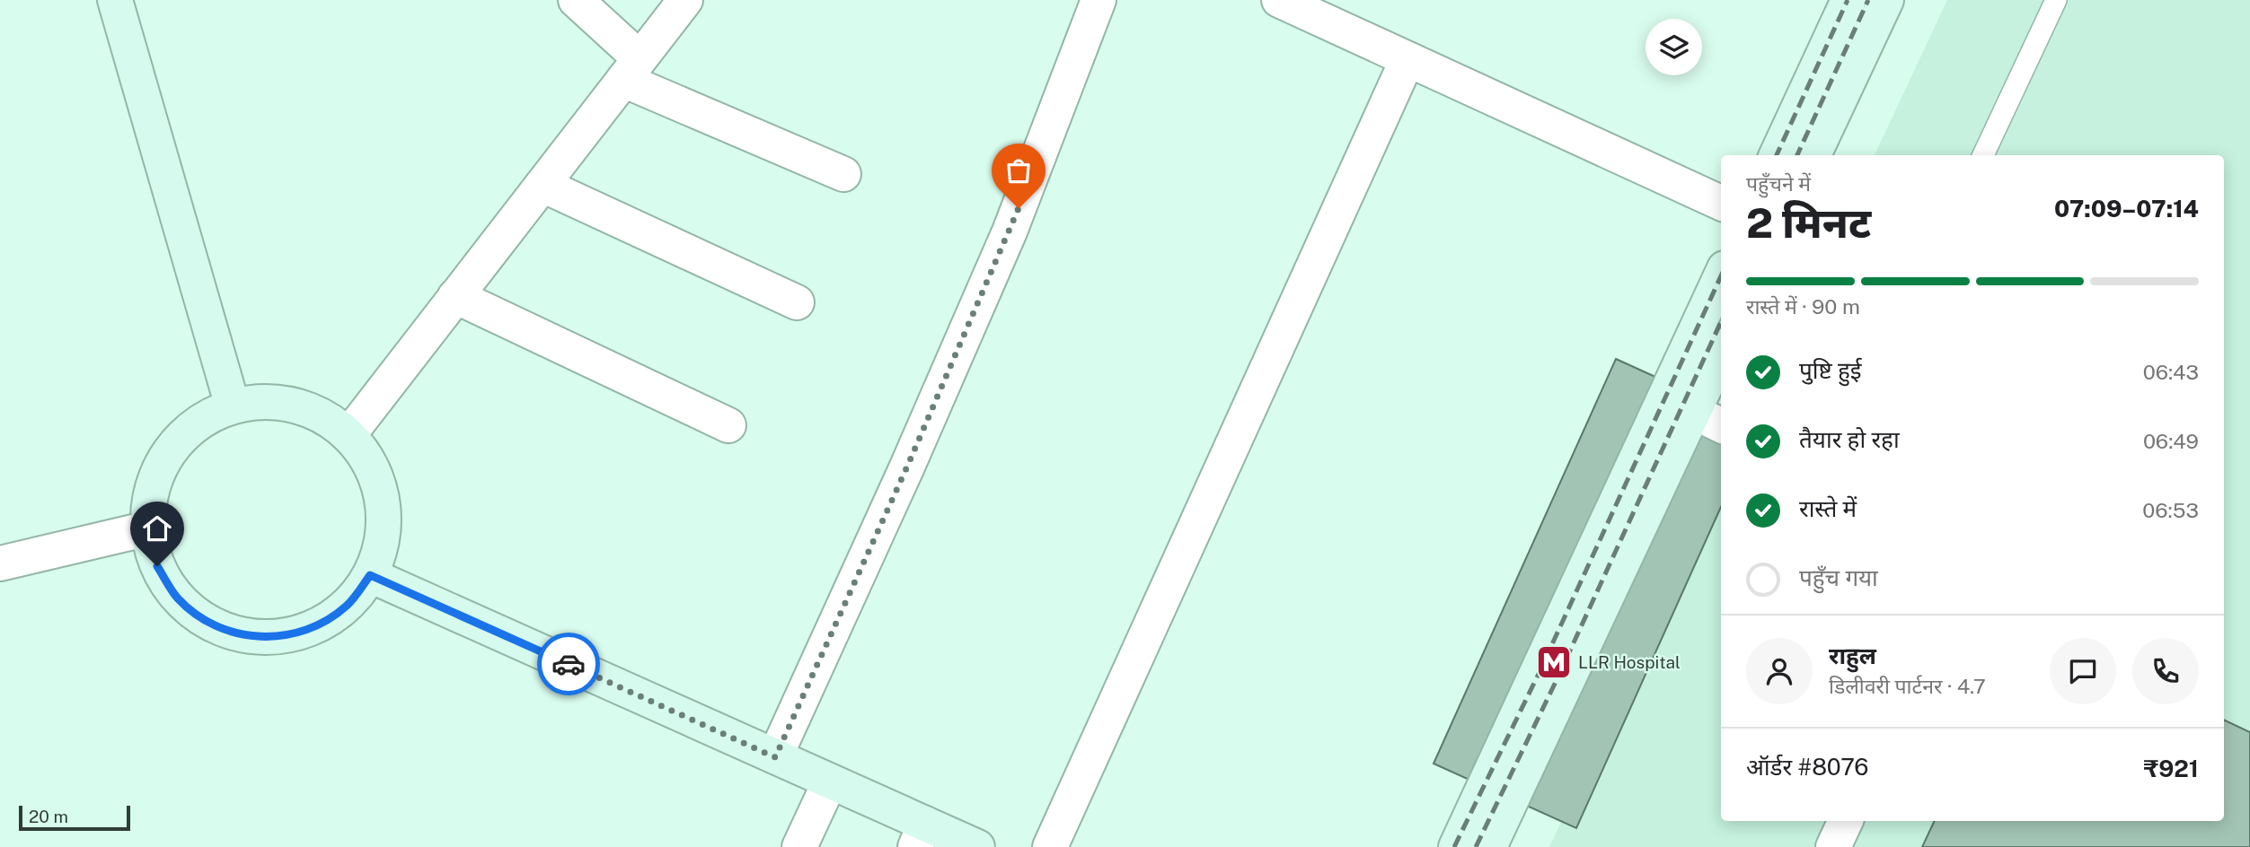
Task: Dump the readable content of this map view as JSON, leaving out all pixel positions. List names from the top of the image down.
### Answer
{
  "places": {
    "metro station": ["LLR Hospital"]
  },
  "scale_bar": "20 m",
  "page": {
    "heading": ["2 मिनट", "पहुँचने में", "07:09–07:14"],
    "panel": [
      "राहुल",
      "डिलीवरी पार्टनर · 4.7",
      "ऑर्डर #8076",
      "₹921"
    ],
    "bar": "रास्ते में · 90 m",
    "list": [
      ["पुष्टि हुई", "06:43"],
      ["तैयार हो रहा", "06:49"],
      ["रास्ते में", "06:53"],
      "पहुँच गया"
    ],
    "scale": "20 m"
  }
}
